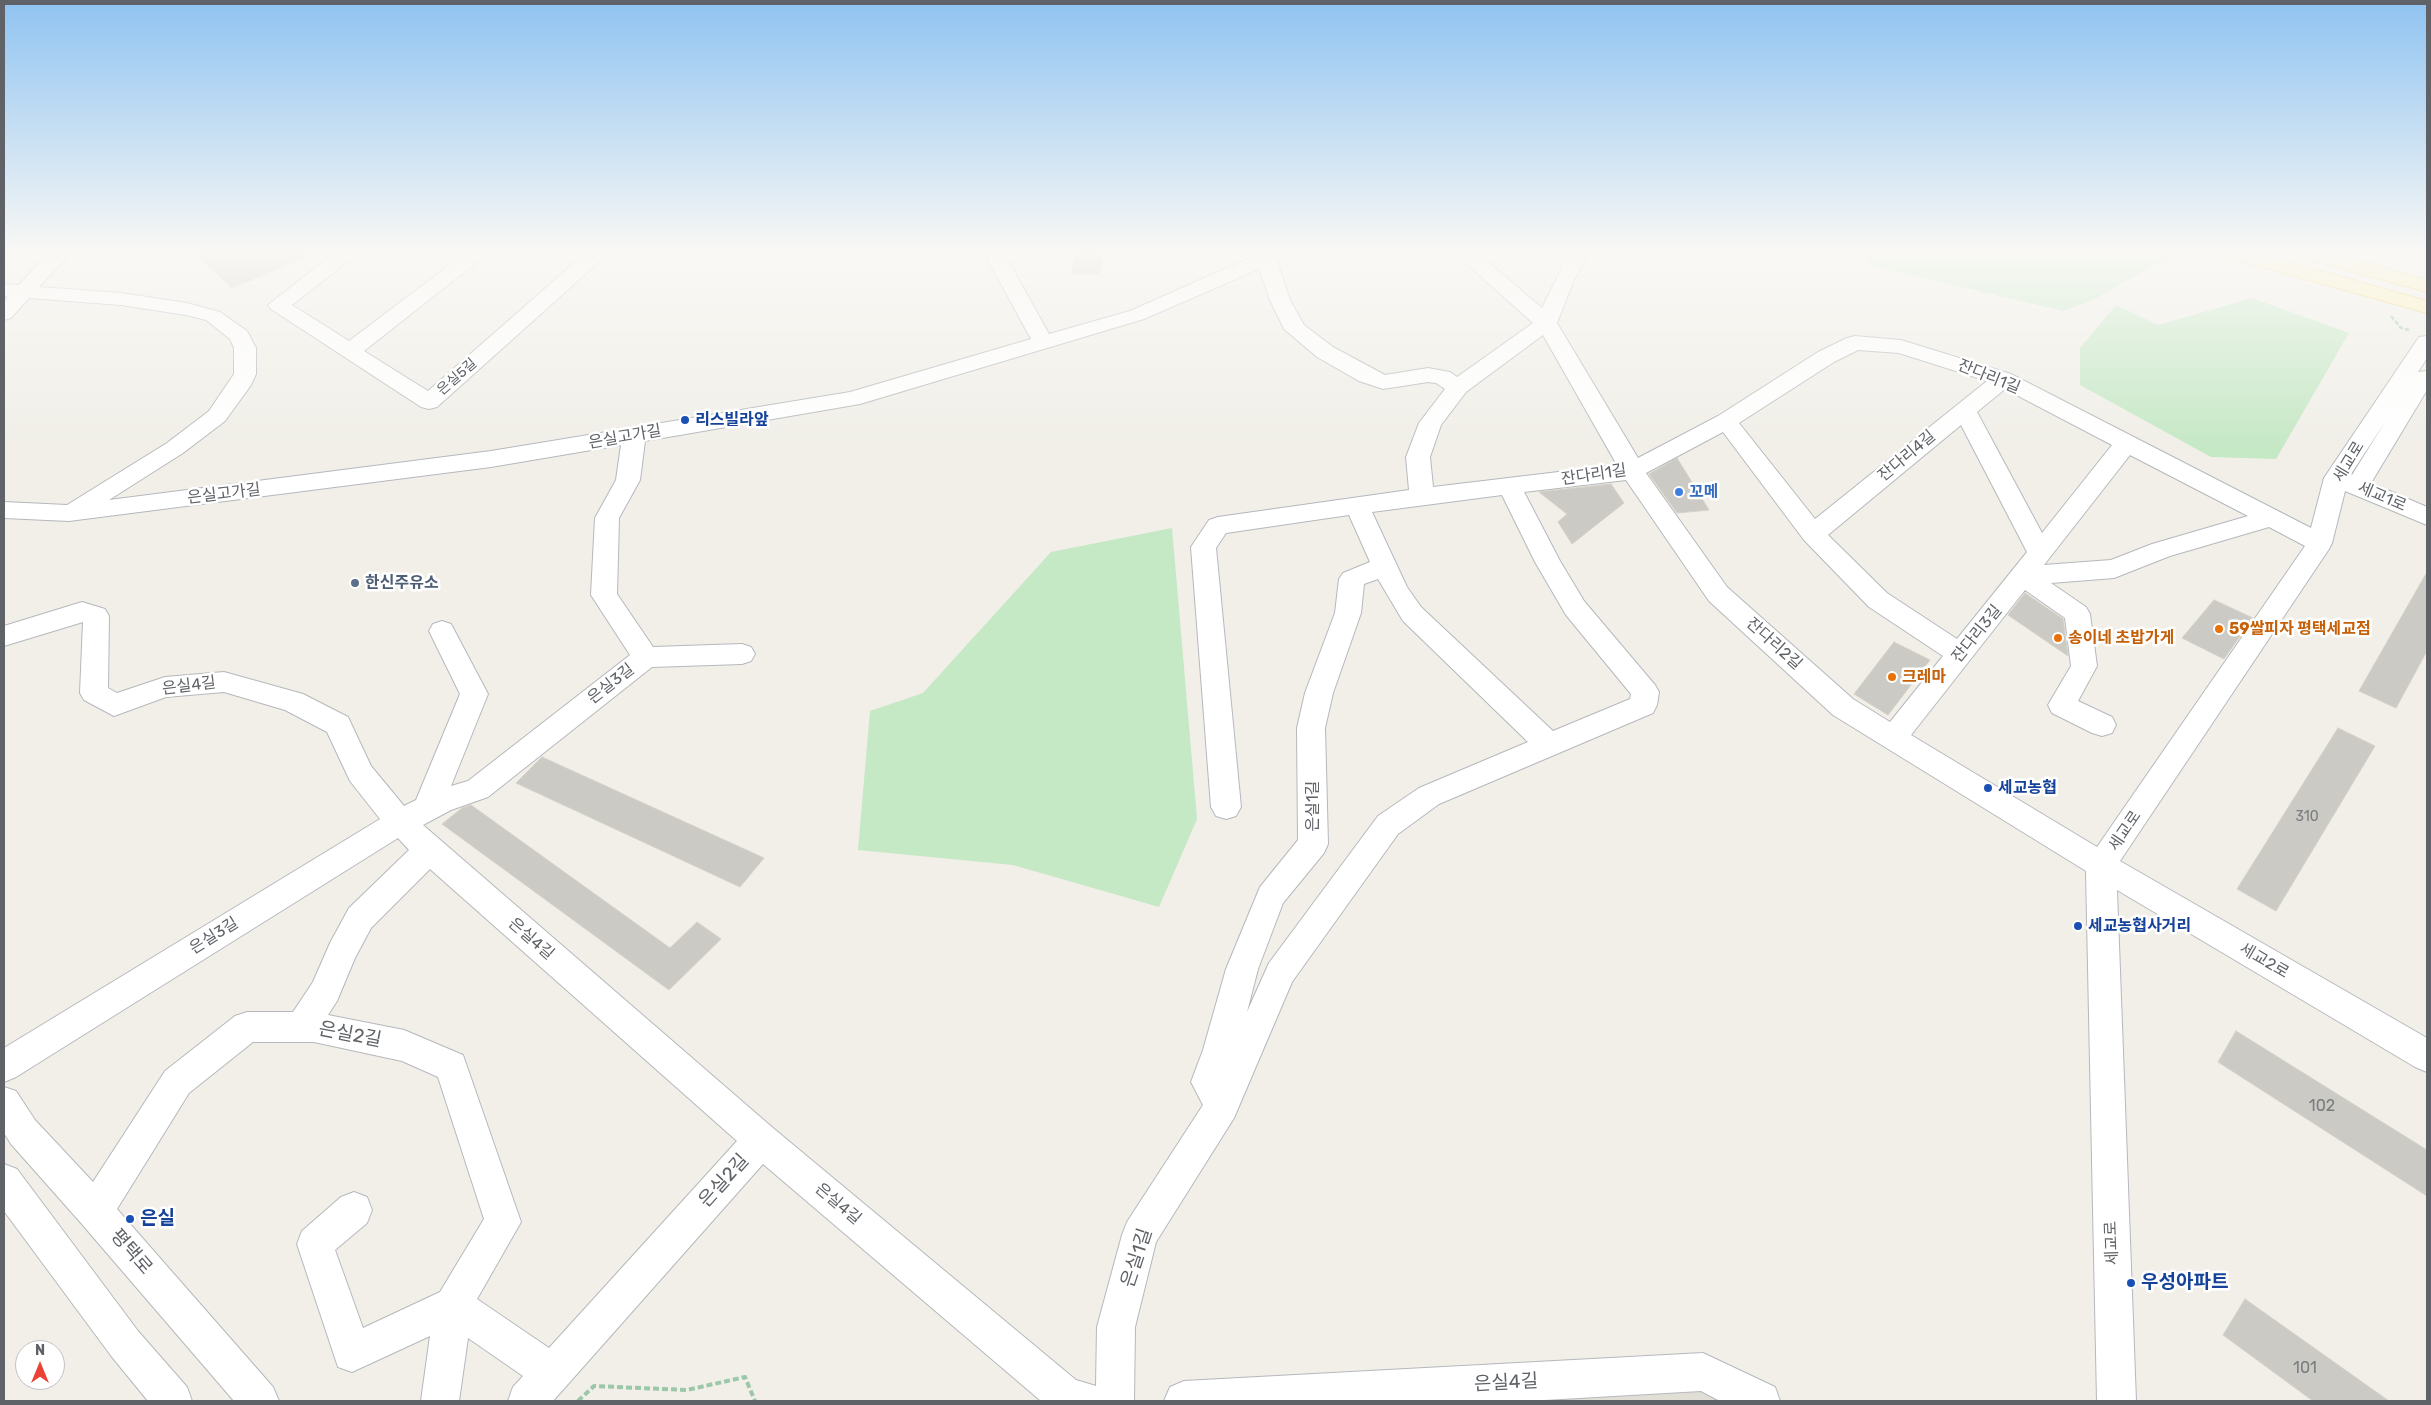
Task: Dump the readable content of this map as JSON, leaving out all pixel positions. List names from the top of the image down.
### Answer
{
  "streets": {
    "street": [
      "은실5길",
      "잔다리1길",
      "은실고가길",
      "잔다리4길",
      "세교로",
      "세교1로",
      "잔다리3길",
      "잔다리2길",
      "은실3길",
      "은실4길",
      "은실1길",
      "세교2로",
      "은실2길",
      "평택로"
    ]
  },
  "crossings": [
    ["잔다리1길", "잔다리4길"],
    ["잔다리1길", "세교로"],
    ["잔다리1길", "잔다리3길"],
    ["잔다리1길", "잔다리2길"],
    ["은실고가길", "은실3길"],
    ["세교로", "세교1로"],
    ["세교로", "잔다리2길"],
    ["세교로", "세교2로"],
    ["잔다리3길", "잔다리2길"],
    ["잔다리2길", "세교2로"],
    ["은실3길", "은실4길"],
    ["은실4길", "은실2길"],
    ["은실2길", "평택로"]
  ],
  "places": [
    "리스빌라앞",
    "꼬메",
    "한신주유소",
    "59쌀피자 평택세교점",
    "송이네 초밥가게",
    "크레마",
    "세교농협",
    "세교농협사거리",
    "은실",
    "우성아파트"
  ],
  "house_numbers": ["310", "102", "101"],
  "north": "top"
}
